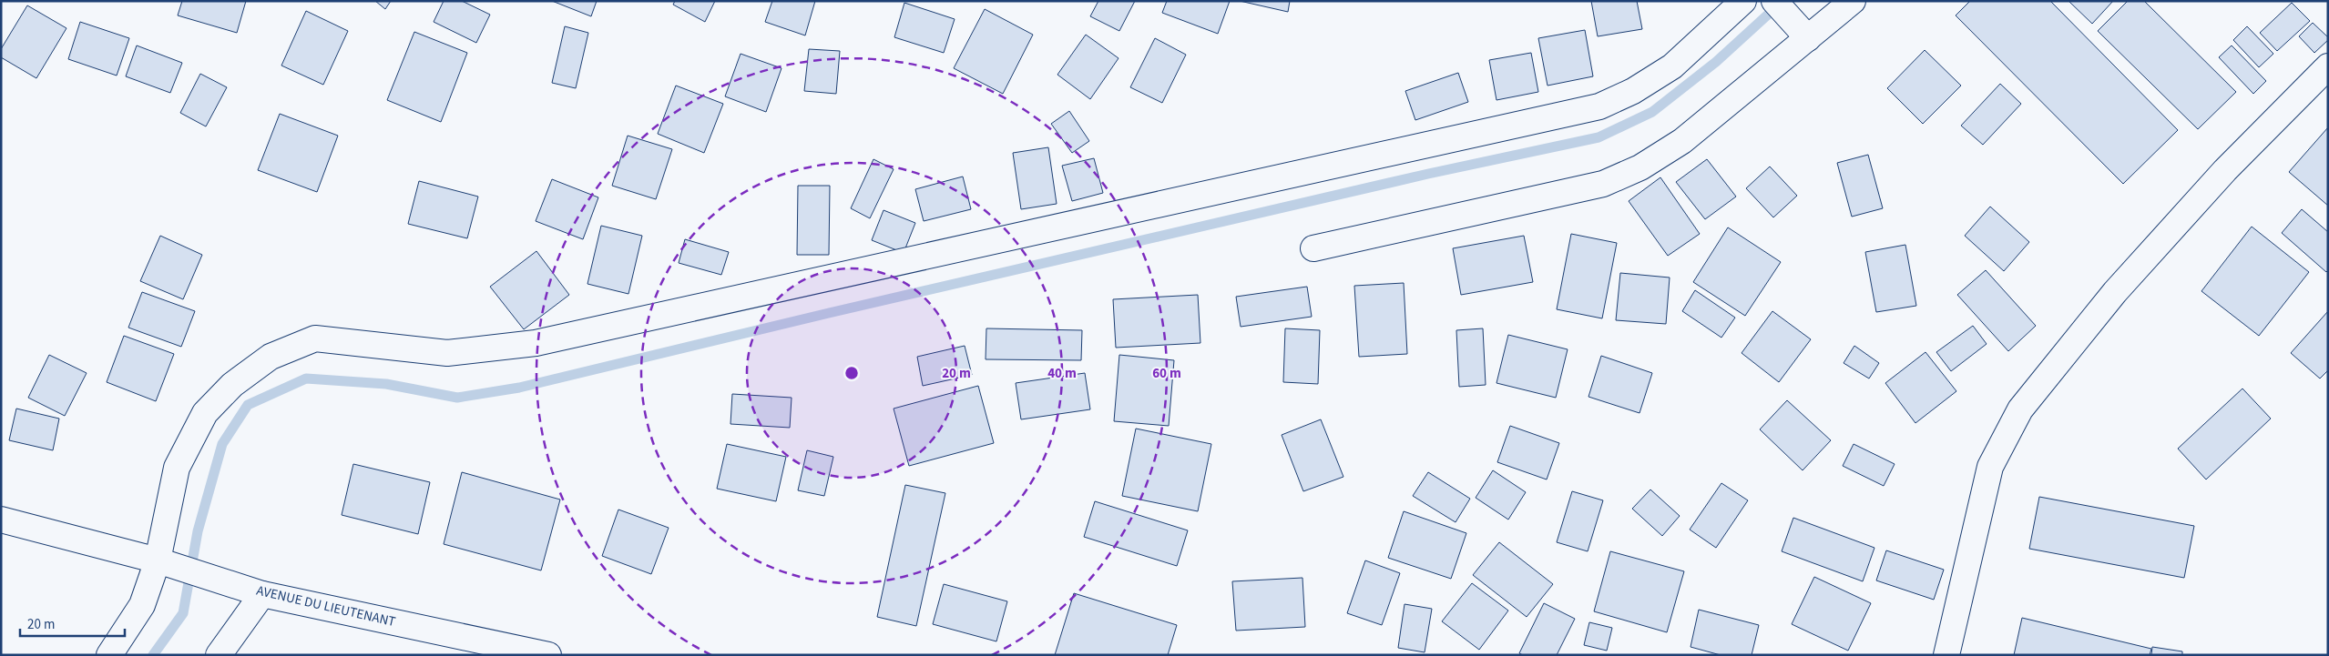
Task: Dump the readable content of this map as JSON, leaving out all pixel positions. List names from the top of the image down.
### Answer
{
  "streets": {
    "street": ["AVENUE DU LIEUTENANT"]
  },
  "scale_bar": "20 m",
  "rings": ["20 m", "40 m", "60 m"]
}
